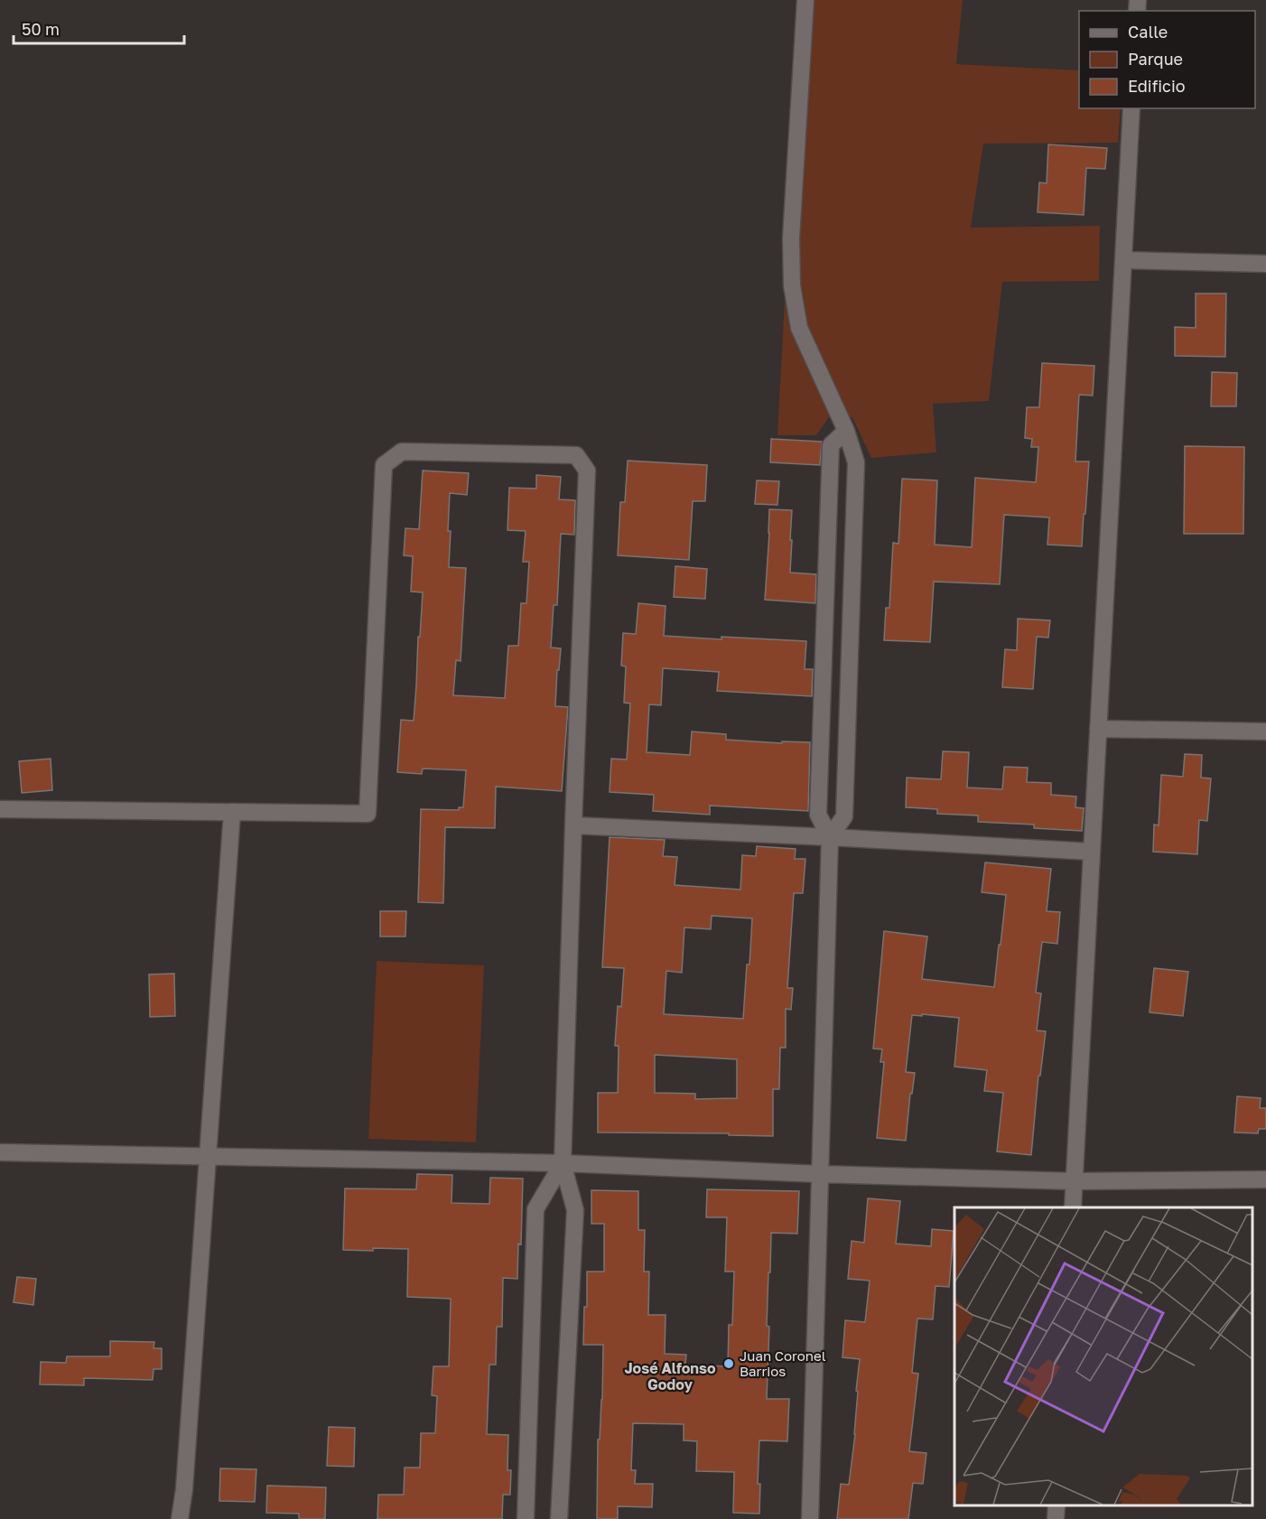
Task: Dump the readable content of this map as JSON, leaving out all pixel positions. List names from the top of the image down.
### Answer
{
  "districts": ["José Alfonso Godoy"],
  "places": ["Juan Coronel Barrios"],
  "legend": ["Calle", "Parque", "Edificio"],
  "scale_bar": "50 m"
}
